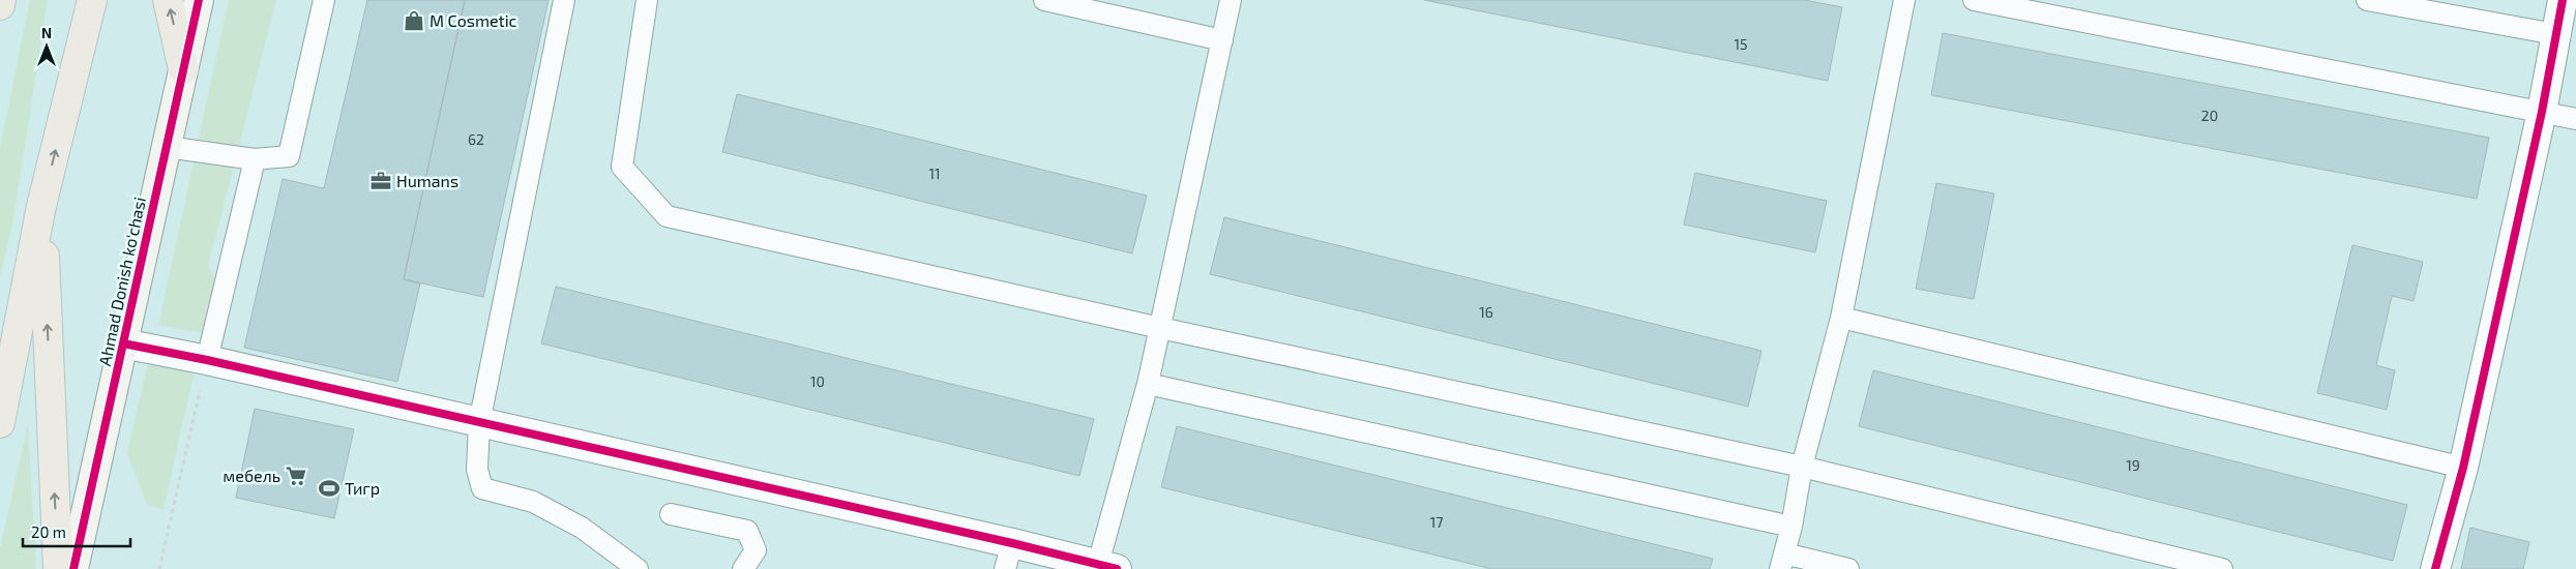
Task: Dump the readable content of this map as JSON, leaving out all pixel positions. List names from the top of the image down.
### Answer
{
  "streets": {
    "street": ["Ahmad Donish ko'chasi"]
  },
  "places": {
    "shop": ["M Cosmetic"],
    "office": ["Humans"],
    "supermarket": ["мебель"],
    "sports": ["Тигр"]
  },
  "house_numbers": [
    "15",
    "20",
    "62",
    "11",
    "16",
    "10",
    "19",
    "17"
  ],
  "scale_bar": "20 m",
  "north": "top"
}
